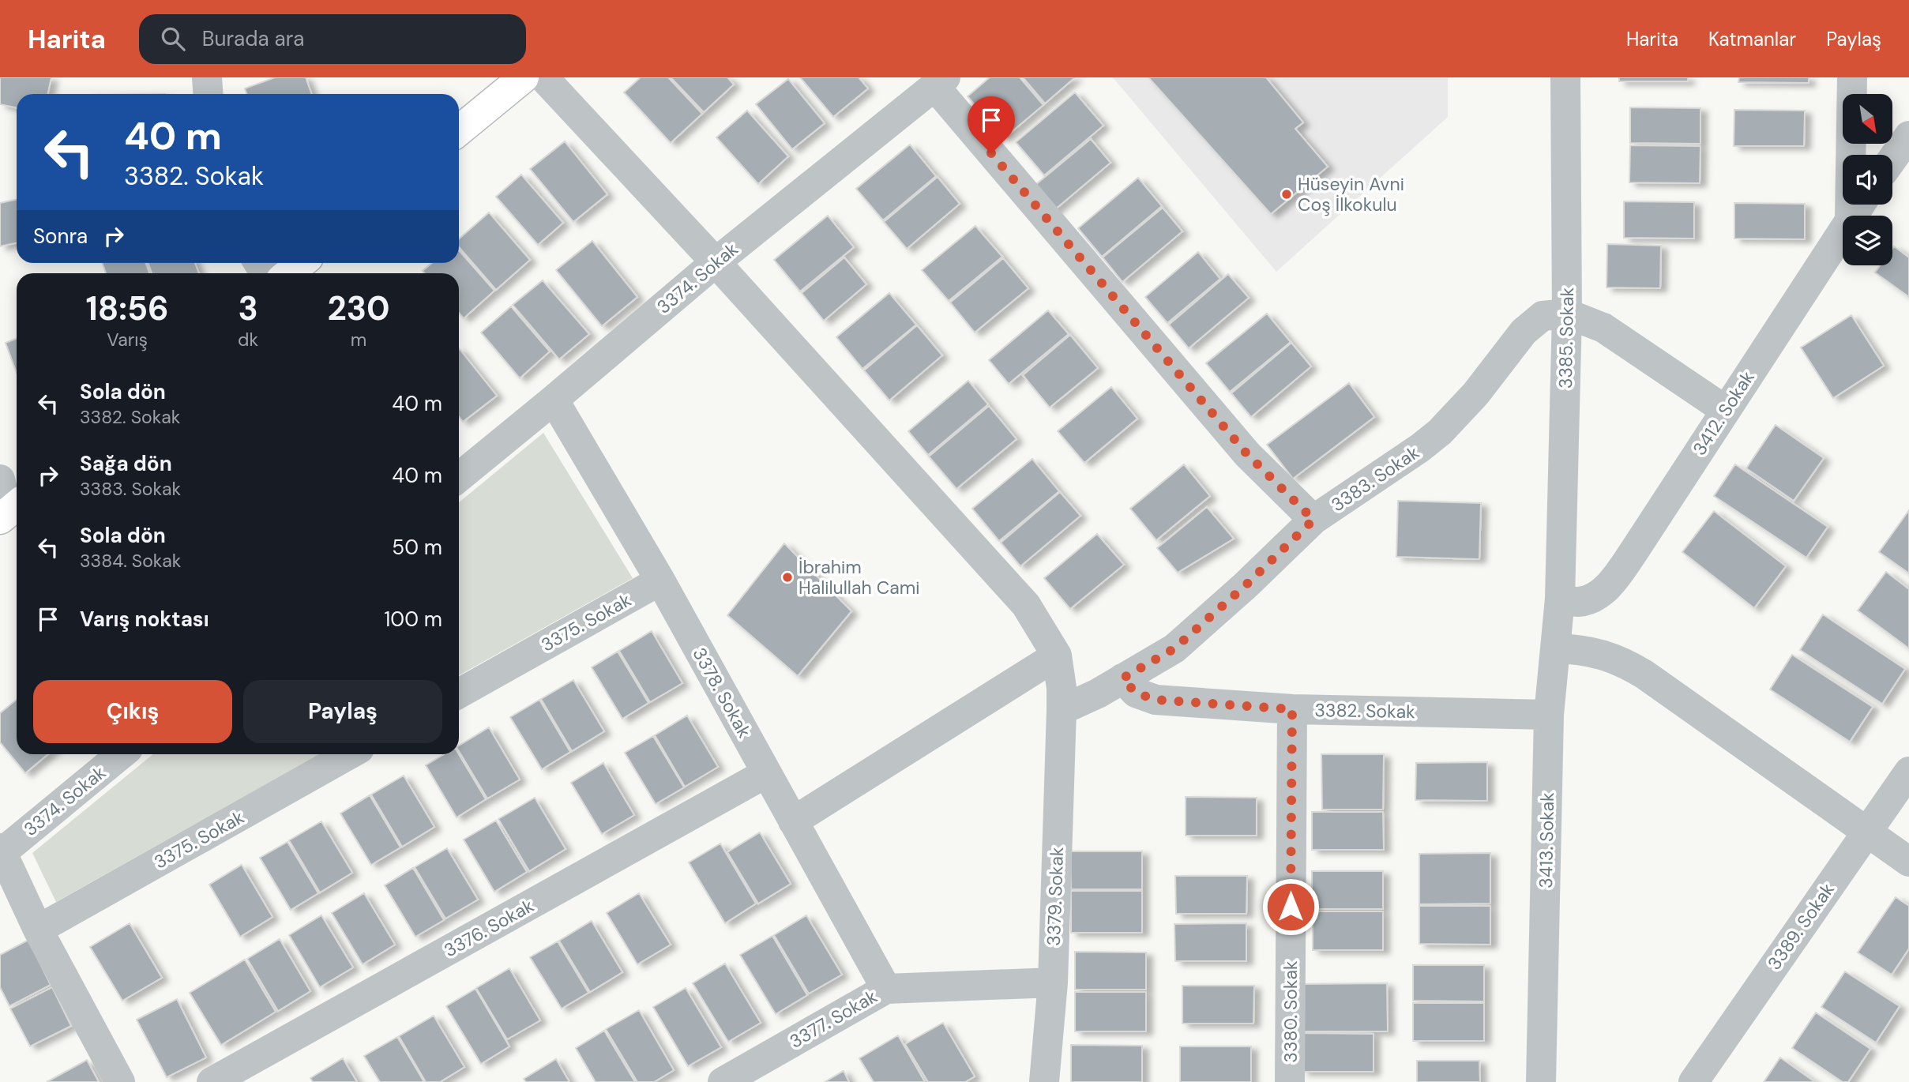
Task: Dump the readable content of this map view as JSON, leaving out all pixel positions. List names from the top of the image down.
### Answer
{
  "streets": {
    "street": [
      "3374. Sokak",
      "3385. Sokak",
      "3412. Sokak",
      "3383. Sokak",
      "3375. Sokak",
      "3378. Sokak",
      "3382. Sokak",
      "3413. Sokak",
      "3379. Sokak",
      "3389. Sokak",
      "3376. Sokak",
      "3380. Sokak",
      "3377. Sokak"
    ]
  },
  "crossings": [
    ["3374. Sokak", "3378. Sokak"],
    ["3385. Sokak", "3412. Sokak"],
    ["3385. Sokak", "3383. Sokak"],
    ["3385. Sokak", "3413. Sokak"],
    ["3412. Sokak", "3413. Sokak"],
    ["3383. Sokak", "3382. Sokak"],
    ["3383. Sokak", "3379. Sokak"],
    ["3375. Sokak", "3378. Sokak"],
    ["3378. Sokak", "3376. Sokak"],
    ["3378. Sokak", "3377. Sokak"],
    ["3382. Sokak", "3413. Sokak"],
    ["3382. Sokak", "3380. Sokak"],
    ["3379. Sokak", "3377. Sokak"]
  ],
  "places": ["Hüseyin Avni Coş İlkokulu", "İbrahim Halilullah Cami"],
  "north": "bottom right",
  "page": {
    "header": "Harita",
    "search": "Burada ara",
    "nav": ["Harita", "Katmanlar", "Paylaş"],
    "turn": ["40 m", "3382. Sokak"],
    "then": "Sonra",
    "eta": [
      "18:56",
      "Varış",
      "3",
      "dk",
      "230",
      "m"
    ],
    "list": [
      {
        "name": "Sola dön",
        "note": "3382. Sokak",
        "value": "40 m"
      },
      {
        "name": "Sağa dön",
        "note": "3383. Sokak",
        "value": "40 m"
      },
      {
        "name": "Sola dön",
        "note": "3384. Sokak",
        "value": "50 m"
      },
      {
        "name": "Varış noktası",
        "value": "100 m"
      }
    ],
    "buttons": ["Çıkış", "Paylaş"]
  }
}
